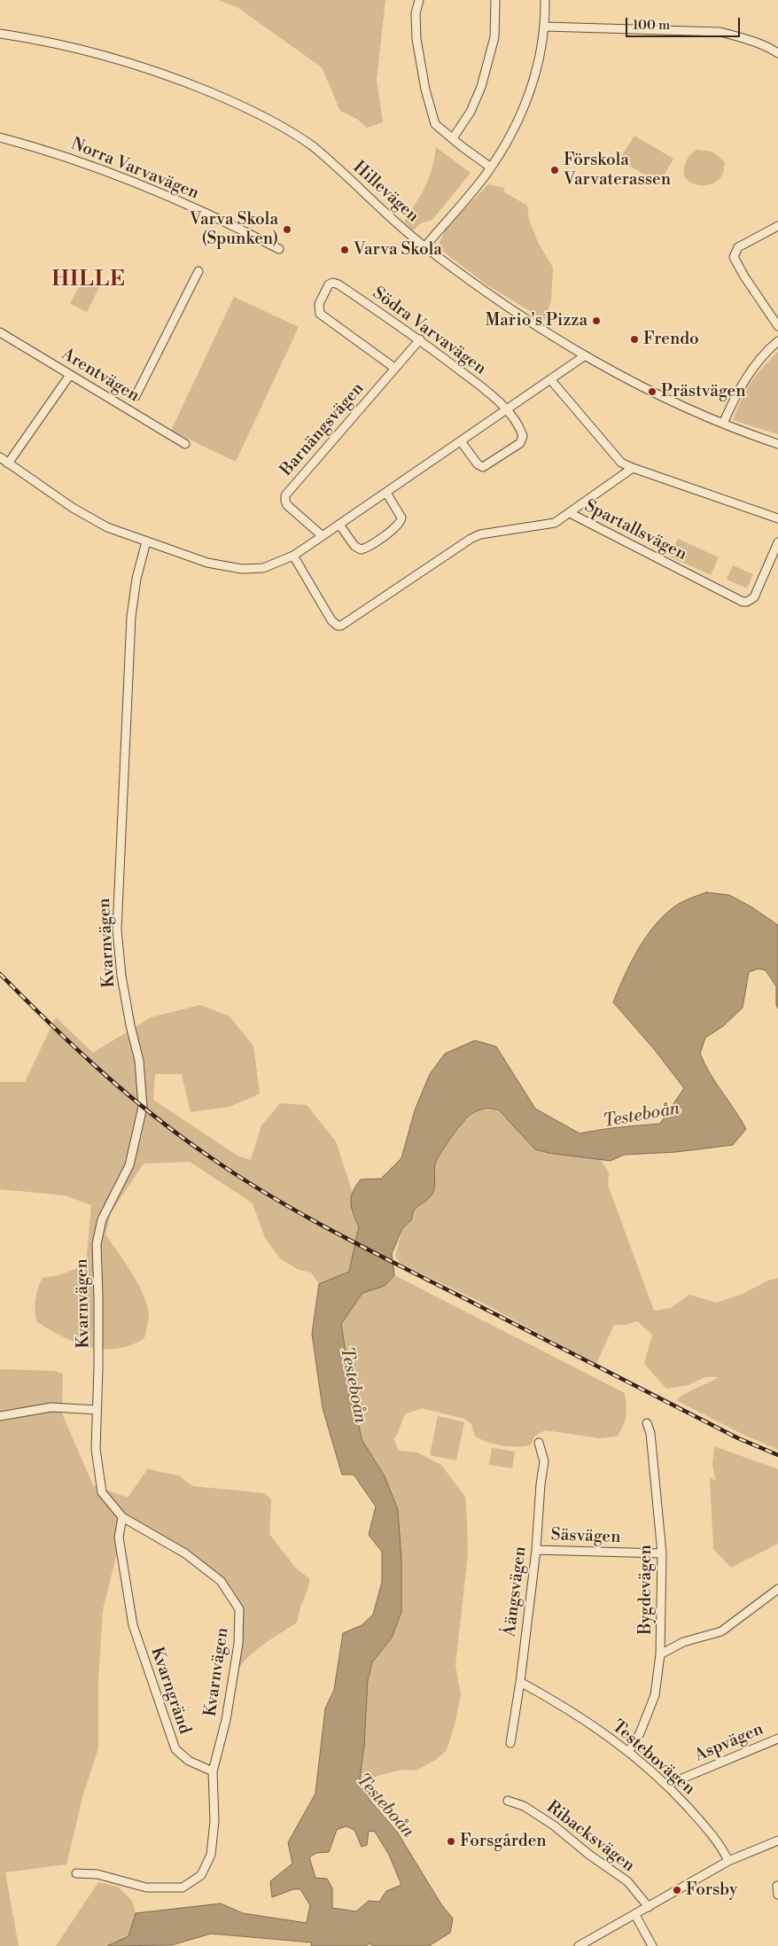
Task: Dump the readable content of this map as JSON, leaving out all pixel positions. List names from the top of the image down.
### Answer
{
  "streets": {
    "street": [
      "Norra Varvavägen",
      "Hillevägen",
      "Södra Varvavägen",
      "Arentvägen",
      "Barnängsvägen",
      "Spartallsvägen",
      "Kvarnvägen",
      "Säsvägen",
      "Bygdevägen",
      "Åängsvägen",
      "Kvarngränd",
      "Aspvägen",
      "Testebovägen",
      "Ribacksvägen"
    ]
  },
  "crossings": [
    ["Södra Varvavägen", "Barnängsvägen"],
    ["Kvarnvägen", "Kvarngränd"],
    ["Säsvägen", "Bygdevägen"],
    ["Säsvägen", "Åängsvägen"],
    ["Bygdevägen", "Testebovägen"],
    ["Åängsvägen", "Testebovägen"],
    ["Aspvägen", "Testebovägen"]
  ],
  "districts": ["HILLE"],
  "water": ["Testeboån"],
  "places": [
    "Förskola Varvaterassen",
    "Varva Skola (Spunken)",
    "Varva Skola",
    "Mario's Pizza",
    "Frendo",
    "Prästvägen",
    "Forsgården",
    "Forsby"
  ],
  "scale_bar": "100 m"
}
